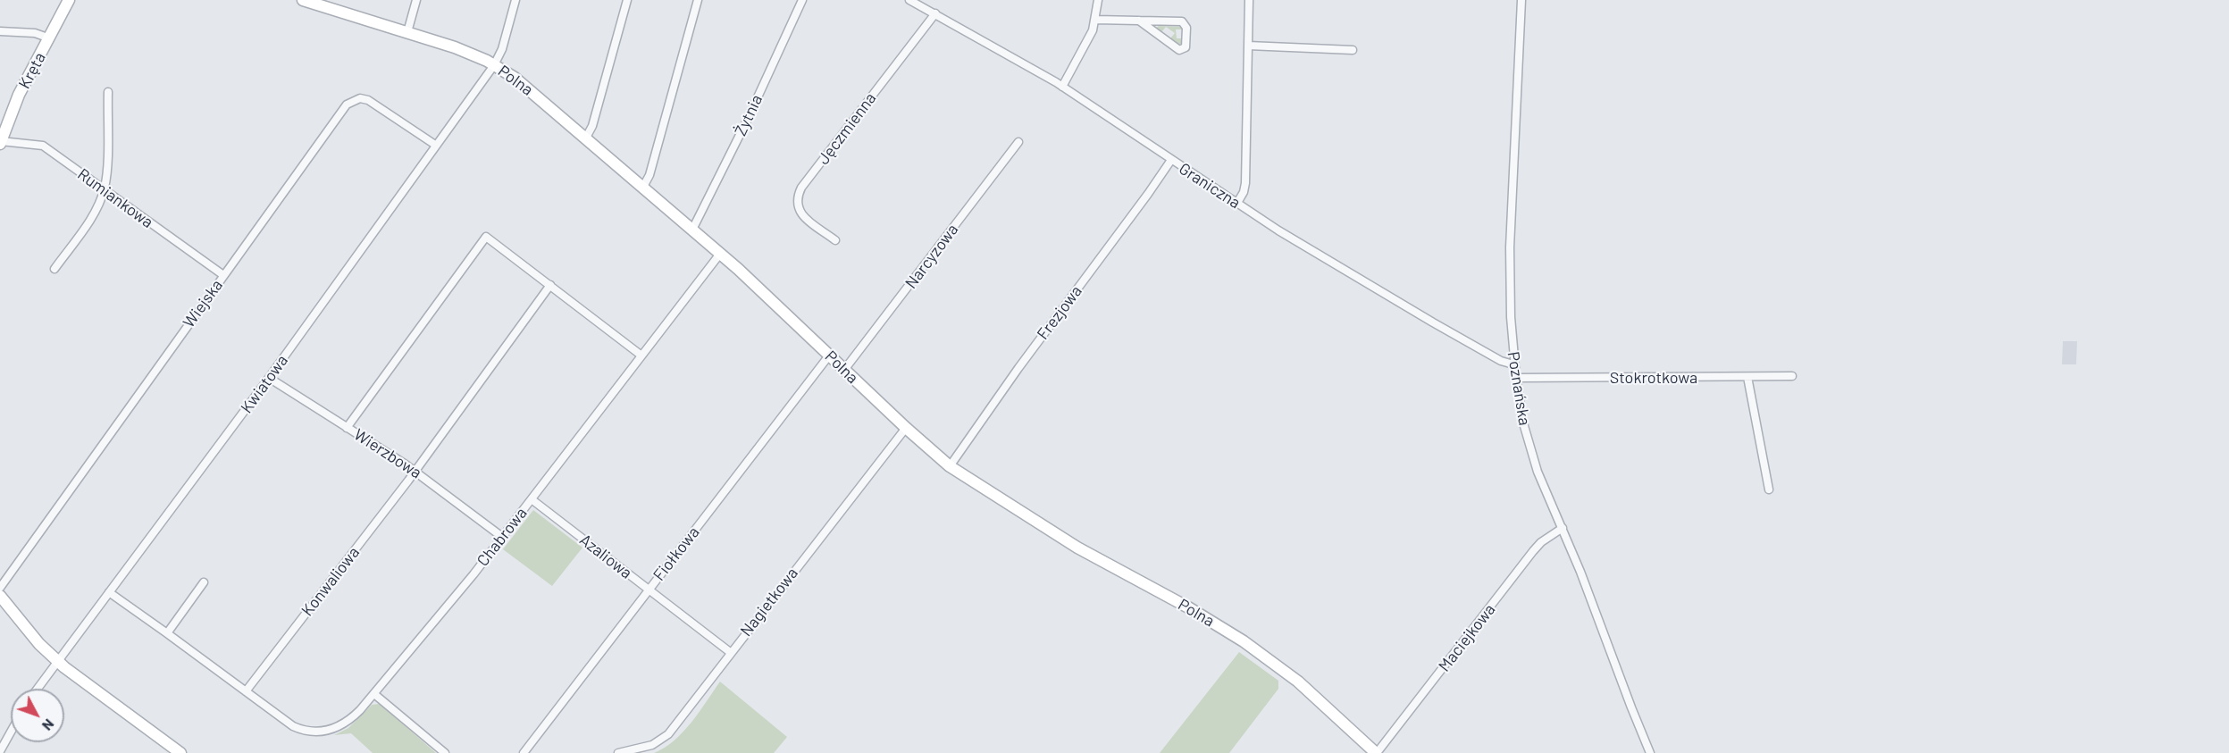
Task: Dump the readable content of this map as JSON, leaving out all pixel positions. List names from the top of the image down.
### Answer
{
  "streets": {
    "street": [
      "Kręta",
      "Polna",
      "Żytnia",
      "Jęczmienna",
      "Graniczna",
      "Rumiankowa",
      "Narcyzowa",
      "Wiejska",
      "Frezjowa",
      "Stokrotkowa",
      "Kwiatowa",
      "Poznańska",
      "Wierzbowa",
      "Chabrowa",
      "Fiołkowa",
      "Azaliowa",
      "Konwaliowa",
      "Nagietkowa",
      "Maciejkowa"
    ]
  },
  "crossings": [
    ["Kręta", "Rumiankowa"],
    ["Polna", "Żytnia"],
    ["Polna", "Narcyzowa"],
    ["Polna", "Frezjowa"],
    ["Polna", "Kwiatowa"],
    ["Polna", "Chabrowa"],
    ["Polna", "Fiołkowa"],
    ["Polna", "Nagietkowa"],
    ["Polna", "Maciejkowa"],
    ["Jęczmienna", "Graniczna"],
    ["Graniczna", "Frezjowa"],
    ["Graniczna", "Poznańska"],
    ["Rumiankowa", "Wiejska"],
    ["Wiejska", "Kwiatowa"],
    ["Stokrotkowa", "Poznańska"],
    ["Kwiatowa", "Wierzbowa"],
    ["Kwiatowa", "Chabrowa"],
    ["Poznańska", "Maciejkowa"],
    ["Wierzbowa", "Chabrowa"],
    ["Wierzbowa", "Konwaliowa"],
    ["Chabrowa", "Azaliowa"],
    ["Chabrowa", "Konwaliowa"],
    ["Fiołkowa", "Azaliowa"],
    ["Azaliowa", "Nagietkowa"]
  ],
  "north": "bottom right"
}
